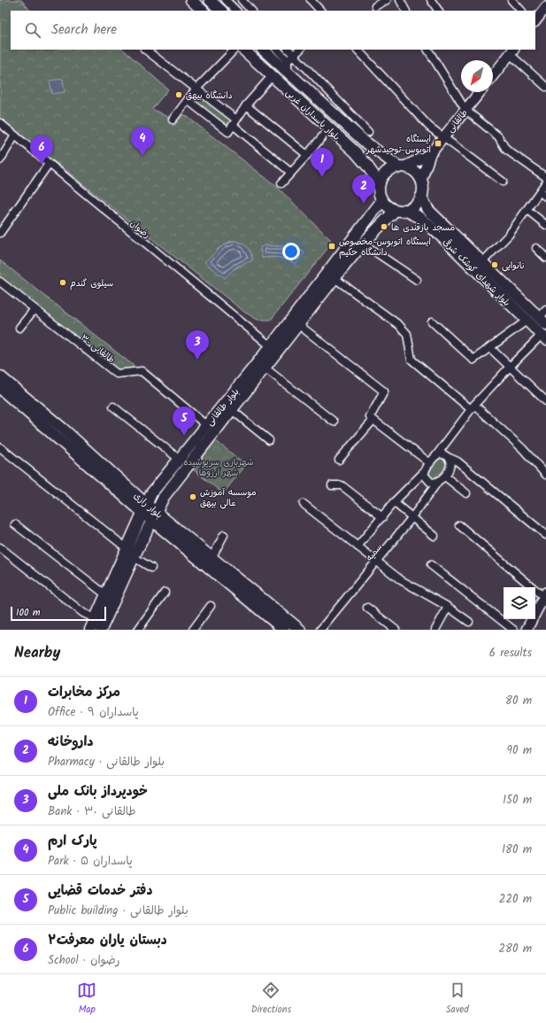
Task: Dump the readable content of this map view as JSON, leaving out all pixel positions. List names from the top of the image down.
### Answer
{
  "streets": {
    "main road": [
      "بلوار پاسداران غربی",
      "طالقانی",
      "بلوار شهدای کوشک شرقی",
      "بلوار طالقانی",
      "بلوار رازی"
    ],
    "street": ["رضوان", "طالقانی ۳۰", "سمیه"]
  },
  "crossings": [
    ["بلوار پاسداران غربی", "بلوار شهدای کوشک شرقی"],
    ["بلوار پاسداران غربی", "بلوار طالقانی"],
    ["رضوان", "بلوار طالقانی"],
    ["بلوار شهدای کوشک شرقی", "بلوار طالقانی"],
    ["طالقانی ۳۰", "بلوار طالقانی"],
    ["بلوار طالقانی", "بلوار رازی"]
  ],
  "parks": ["شهربازی سرپوشیده شهر آرزوها"],
  "places": {
    "other": [
      "دانشگاه بیهق",
      "مسجد بازقندی ها",
      "نانوایی",
      "سیلوی گندم",
      "موسسه آموزش عالی بیهق"
    ],
    "transit": ["ایستگاه اتوبوس-توحیدشهر", "ایستگاه اتوبوس-مخصوص دانشگاه حکیم"]
  },
  "scale_bar": "100 m",
  "north": "bottom left",
  "page": {
    "search": "Search here",
    "pins": [
      "4",
      "6",
      "1",
      "2",
      "3",
      "5"
    ],
    "scale": "100 m",
    "heading": ["Nearby", "6 results"],
    "list": [
      {
        "mark": "1",
        "name": "مرکز مخابرات",
        "note": "Office · پاسداران ۹",
        "value": "80 m"
      },
      {
        "mark": "2",
        "name": "داروخانه",
        "note": "Pharmacy · بلوار طالقانی",
        "value": "90 m"
      },
      {
        "mark": "3",
        "name": "خودپرداز بانک ملی",
        "note": "Bank · طالقانی ۳۰",
        "value": "150 m"
      },
      {
        "mark": "4",
        "name": "پارک ارم",
        "note": "Park · پاسداران ۵",
        "value": "180 m"
      },
      {
        "mark": "5",
        "name": "دفتر خدمات قضایی",
        "note": "Public building · بلوار طالقانی",
        "value": "220 m"
      },
      {
        "mark": "6",
        "name": "دبستان یاران معرفت۲",
        "note": "School · رضوان",
        "value": "280 m"
      }
    ],
    "nav": ["Map", "Directions", "Saved"]
  }
}
